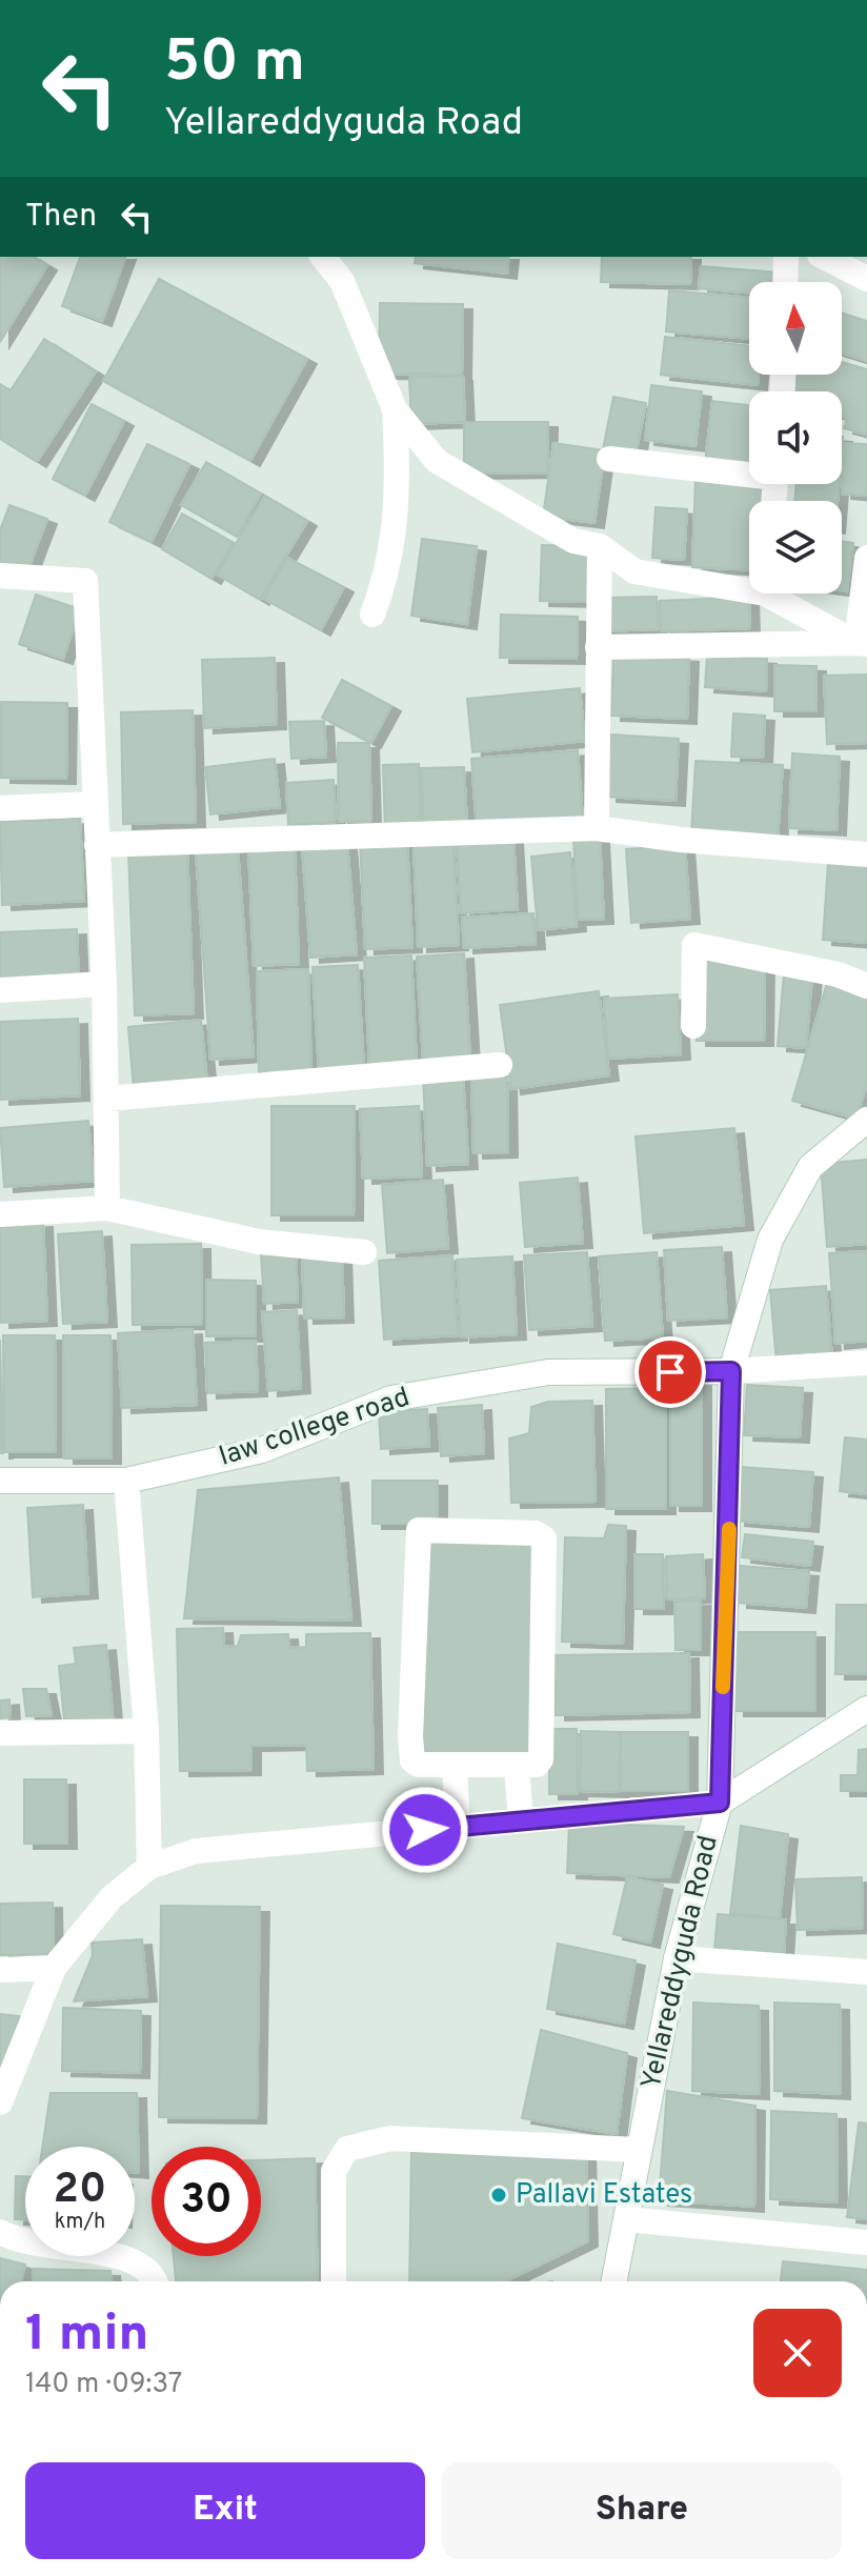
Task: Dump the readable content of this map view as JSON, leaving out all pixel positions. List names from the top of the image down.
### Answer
{
  "streets": {
    "street": ["law college road", "Yellareddyguda Road"]
  },
  "crossings": [
    ["law college road", "Yellareddyguda Road"]
  ],
  "places": ["Pallavi Estates"],
  "north": "top",
  "page": {
    "turn": ["50 m", "Yellareddyguda Road"],
    "then": "Then",
    "speed": "20 km/h",
    "limit": "30",
    "heading": ["1 min", "140 m · 09:37"],
    "buttons": ["Exit", "Share"]
  }
}
